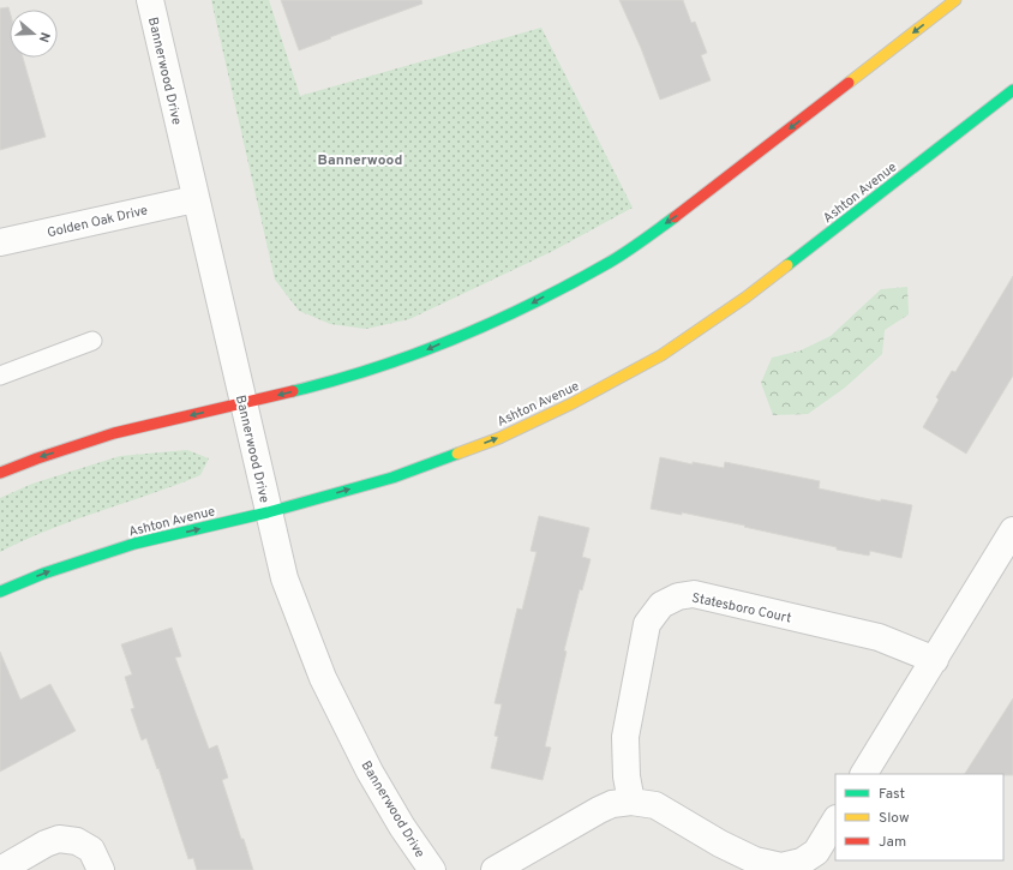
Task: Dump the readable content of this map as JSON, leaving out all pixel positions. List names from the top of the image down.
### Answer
{
  "streets": {
    "main road": ["Ashton Avenue"],
    "street": ["Bannerwood Drive", "Golden Oak Drive", "Statesboro Court"]
  },
  "crossings": [
    ["Bannerwood Drive", "Ashton Avenue"],
    ["Bannerwood Drive", "Golden Oak Drive"]
  ],
  "one_way": ["Ashton Avenue"],
  "districts": ["Bannerwood"],
  "legend": ["Fast", "Slow", "Jam"],
  "north": "right"
}
